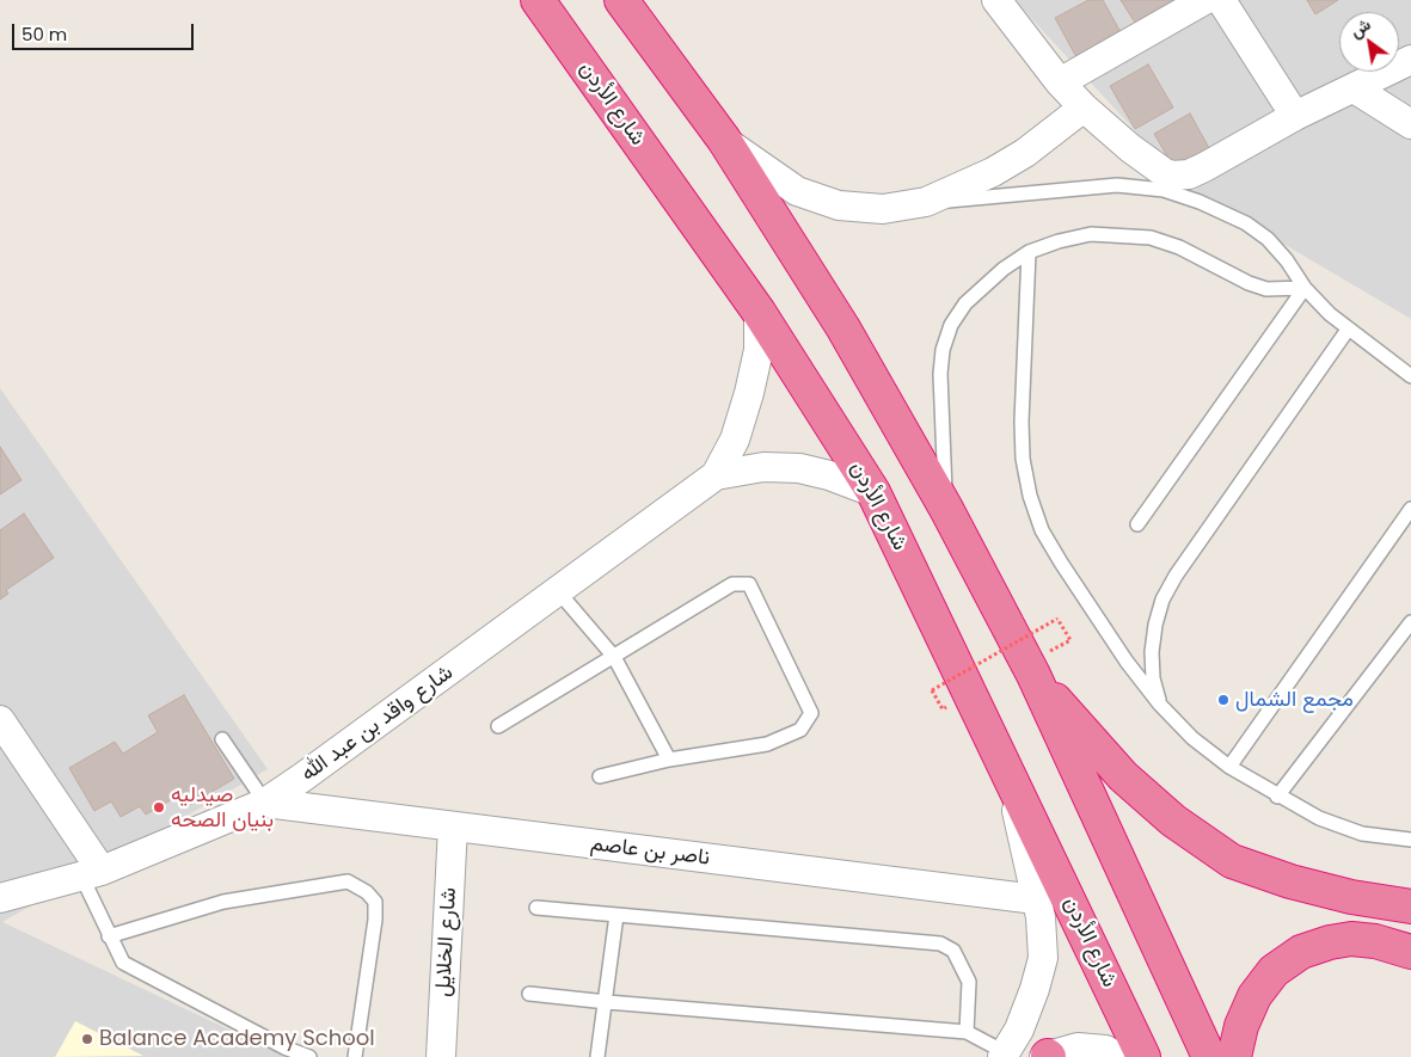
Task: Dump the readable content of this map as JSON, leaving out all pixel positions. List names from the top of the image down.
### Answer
{
  "streets": {
    "highway": ["شارع الأردن"],
    "street": ["شارع واقد بن عبد الله", "ناصر بن عاصم", "شارع الخلايل"]
  },
  "crossings": [
    ["شارع الأردن", "شارع واقد بن عبد الله"],
    ["شارع واقد بن عبد الله", "ناصر بن عاصم"],
    ["ناصر بن عاصم", "شارع الخلايل"]
  ],
  "places": ["مجمع الشمال", "صيدليه بنيان الصحه", "Balance Academy School"],
  "scale_bar": "50 m",
  "north": "top left"
}
